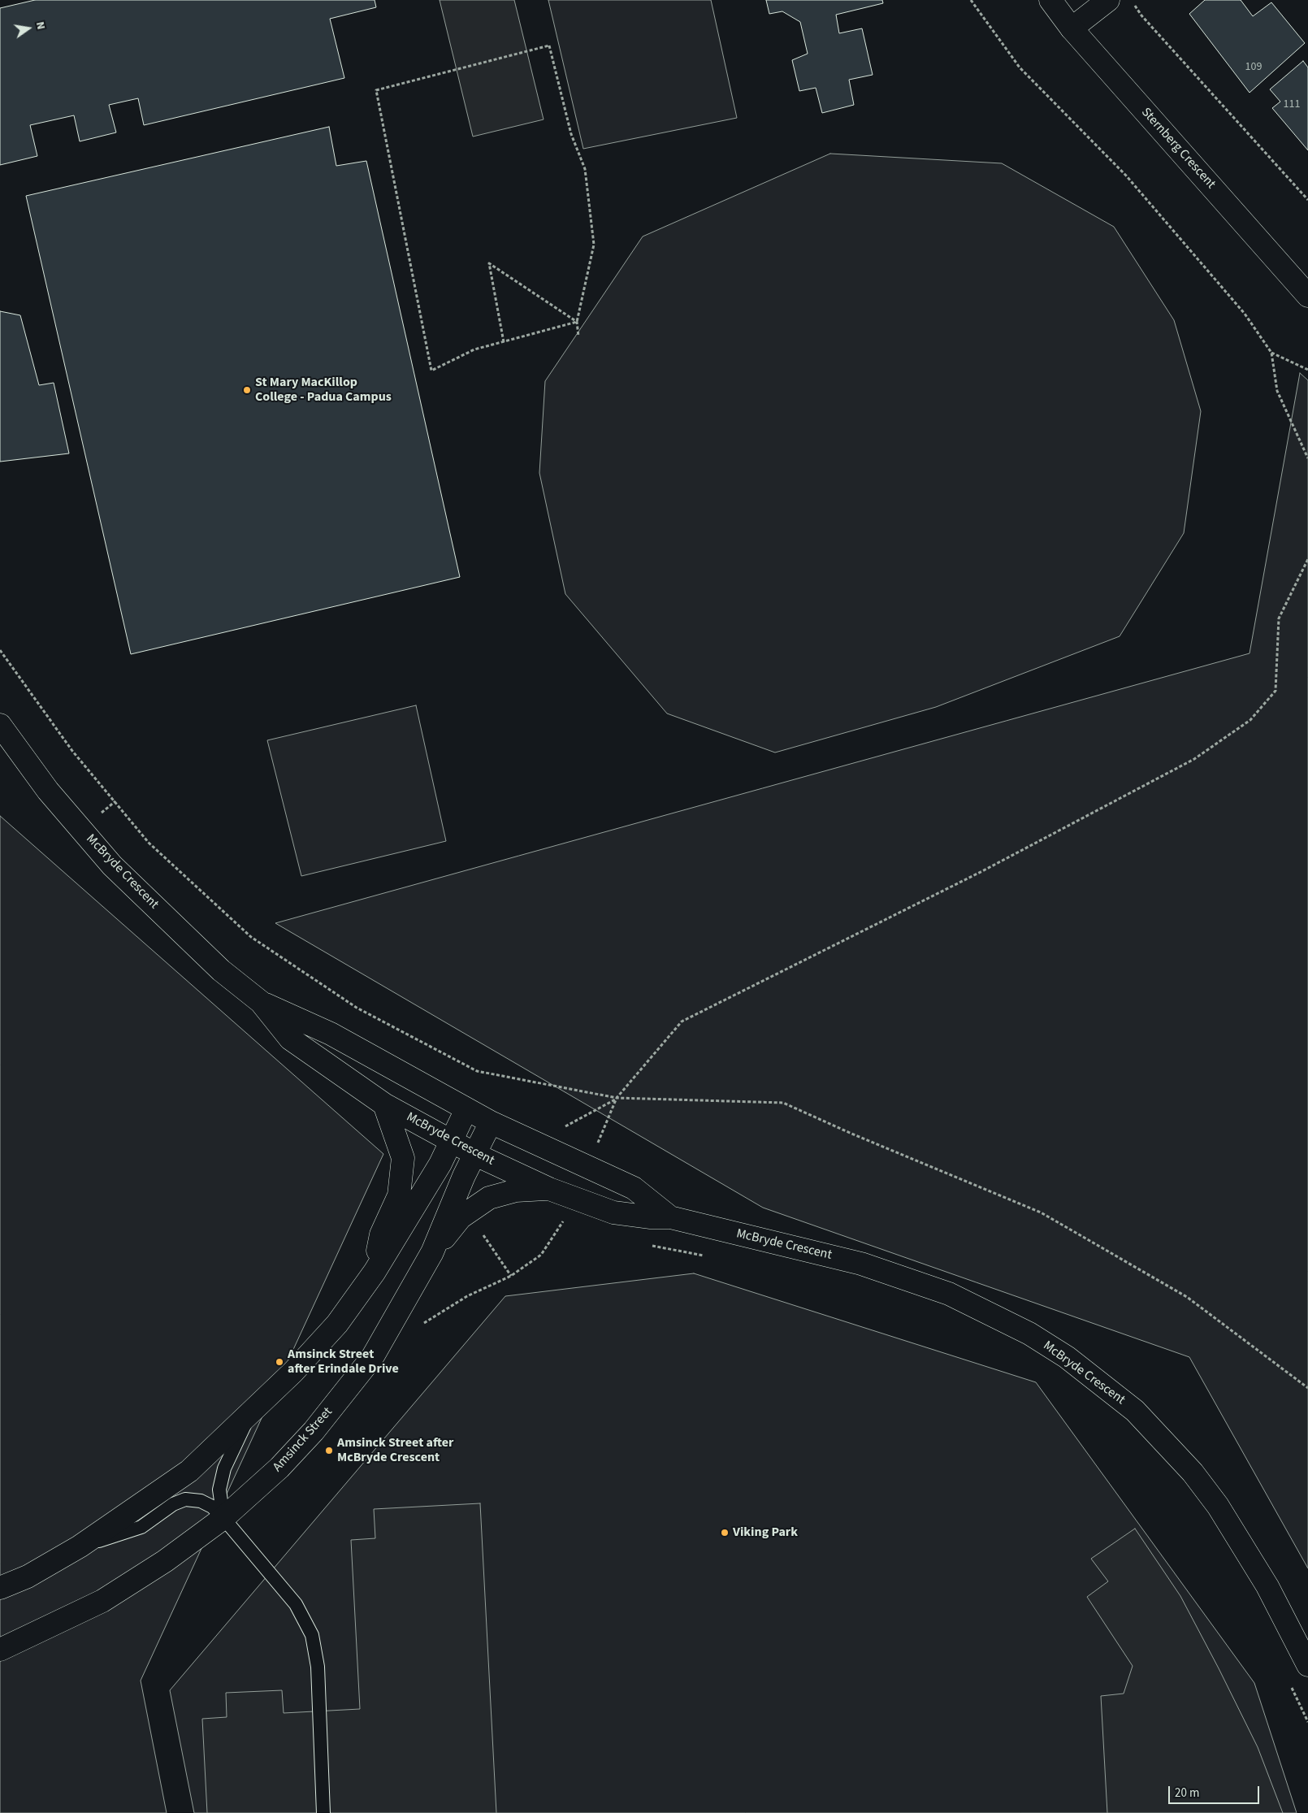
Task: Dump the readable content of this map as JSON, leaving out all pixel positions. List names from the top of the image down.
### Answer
{
  "streets": {
    "street": ["Sternberg Crescent", "McBryde Crescent", "Amsinck Street"]
  },
  "crossings": [
    ["McBryde Crescent", "Amsinck Street"]
  ],
  "places": [
    "St Mary MacKillop College - Padua Campus",
    "Amsinck Street after Erindale Drive",
    "Amsinck Street after McBryde Crescent",
    "Viking Park"
  ],
  "house_numbers": ["109", "111"],
  "scale_bar": "20 m",
  "north": "right"
}
